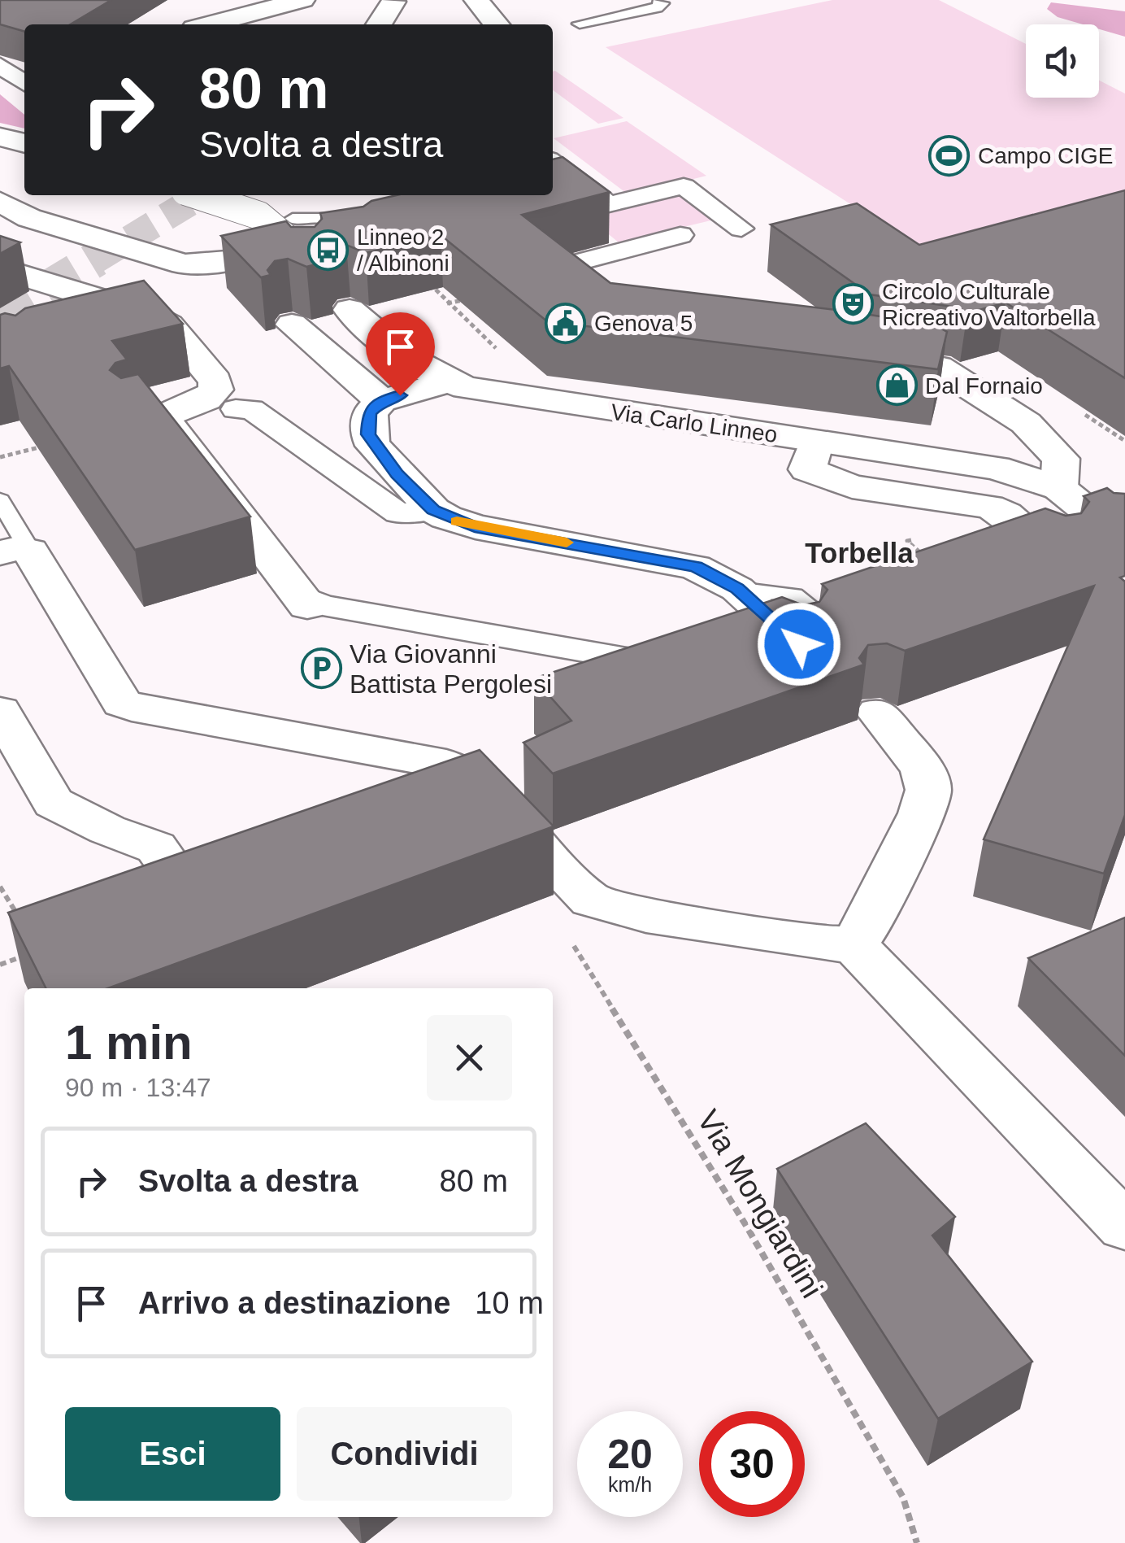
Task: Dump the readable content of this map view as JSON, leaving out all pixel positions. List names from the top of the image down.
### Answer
{
  "streets": {
    "main road": ["Via Carlo Linneo"],
    "path": ["Via Mongiardini"]
  },
  "districts": ["Torbella"],
  "places": {
    "sports": ["Campo CIGE"],
    "bus stop": ["Linneo 2 / Albinoni"],
    "theatre": ["Circolo Culturale Ricreativo Valtorbella"],
    "public building": ["Genova 5"],
    "shop": ["Dal Fornaio"],
    "parking": ["Via Giovanni Battista Pergolesi"]
  },
  "page": {
    "turn": ["80 m", "Svolta a destra"],
    "heading": ["1 min", "90 m · 13:47"],
    "list": [
      {
        "name": "Svolta a destra",
        "value": "80 m"
      },
      {
        "name": "Arrivo a destinazione",
        "value": "10 m"
      }
    ],
    "buttons": ["Esci", "Condividi"],
    "speed": "20 km/h",
    "limit": "30"
  }
}
